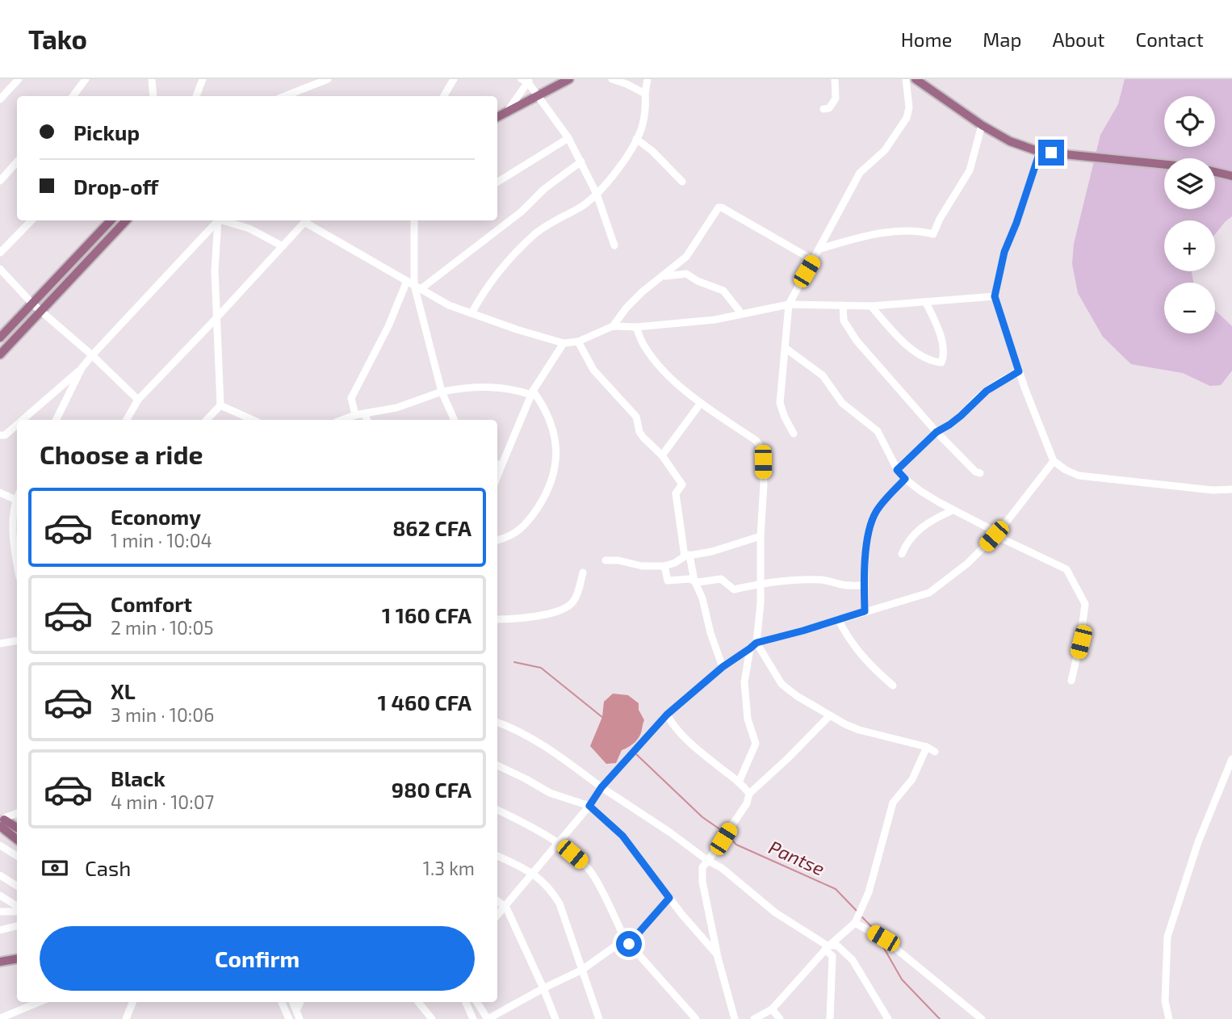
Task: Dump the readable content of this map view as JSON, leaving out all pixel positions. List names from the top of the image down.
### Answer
{
  "water": ["Pantse"],
  "page": {
    "header": "Tako",
    "nav": [
      "Home",
      "Map",
      "About",
      "Contact"
    ],
    "map_buttons": ["+", "−"],
    "banner": ["Pickup", "Drop-off"],
    "heading": "Choose a ride",
    "list": [
      {
        "name": "Economy",
        "note": "1 min · 10:04",
        "value": "862 CFA"
      },
      {
        "name": "Comfort",
        "note": "2 min · 10:05",
        "value": "1 160 CFA"
      },
      {
        "name": "XL",
        "note": "3 min · 10:06",
        "value": "1 460 CFA"
      },
      {
        "name": "Black",
        "note": "4 min · 10:07",
        "value": "980 CFA"
      }
    ],
    "pay": ["Cash", "1.3 km"],
    "buttons": "Confirm"
  }
}
